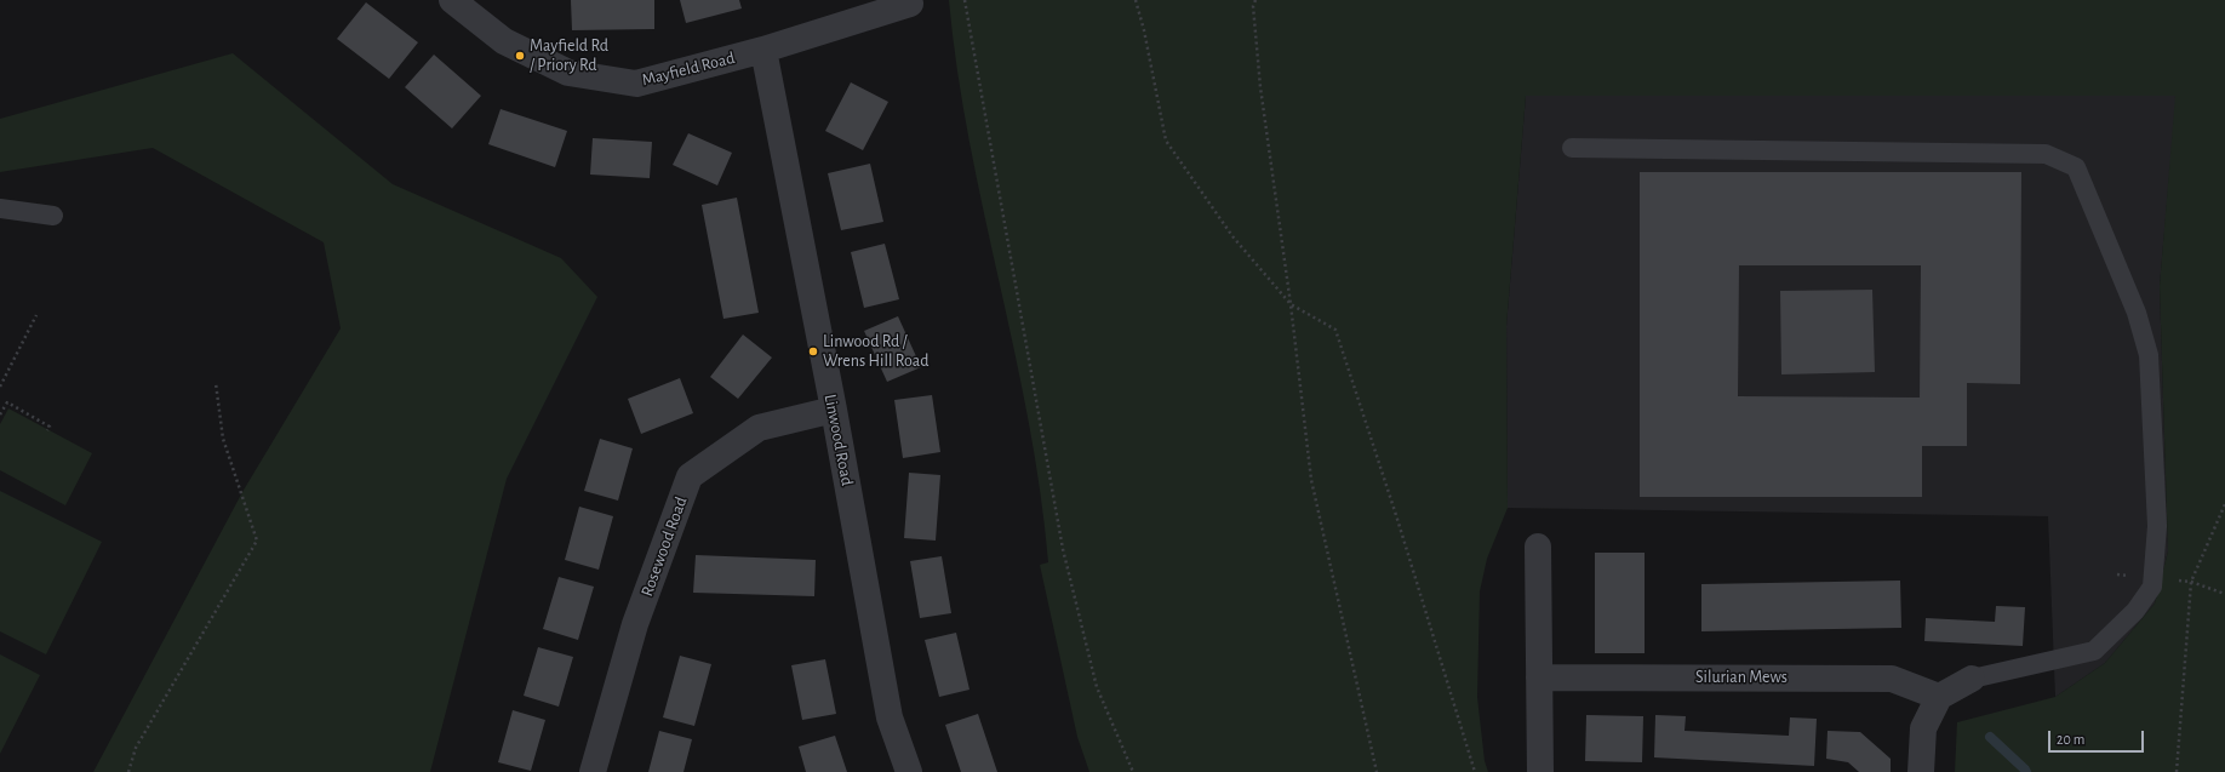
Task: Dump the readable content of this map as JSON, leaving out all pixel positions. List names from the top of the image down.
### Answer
{
  "streets": {
    "street": [
      "Mayfield Road",
      "Linwood Road",
      "Rosewood Road",
      "Silurian Mews"
    ]
  },
  "crossings": [
    ["Mayfield Road", "Linwood Road"],
    ["Linwood Road", "Rosewood Road"]
  ],
  "places": ["Mayfield Rd / Priory Rd", "Linwood Rd / Wrens Hill Road"],
  "scale_bar": "20 m"
}
